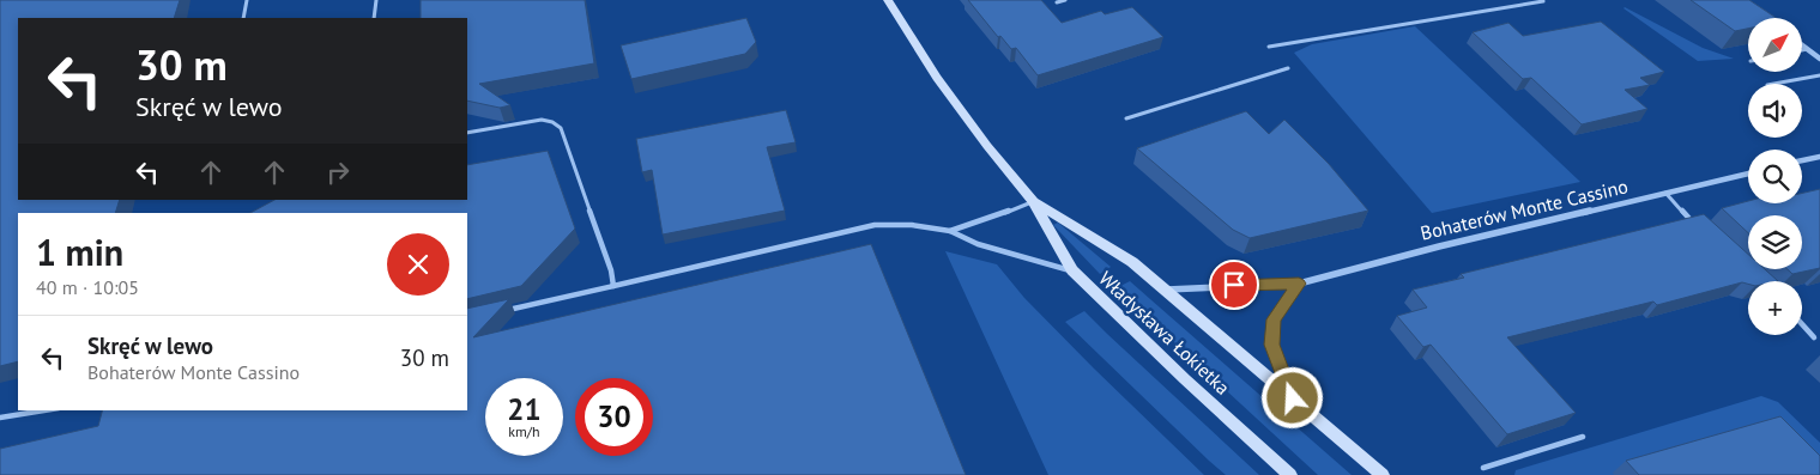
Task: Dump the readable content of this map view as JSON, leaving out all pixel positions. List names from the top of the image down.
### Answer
{
  "streets": {
    "main road": ["Władysława Łokietka"],
    "street": ["Bohaterów Monte Cassino"]
  },
  "crossings": [
    ["Bohaterów Monte Cassino", "Władysława Łokietka"]
  ],
  "north": "top right",
  "page": {
    "map_buttons": "+",
    "turn": ["30 m", "Skręć w lewo"],
    "heading": ["1 min", "40 m · 10:05"],
    "list": [
      {
        "name": "Skręć w lewo",
        "note": "Bohaterów Monte Cassino",
        "value": "30 m"
      }
    ],
    "speed": "21 km/h",
    "limit": "30"
  }
}
